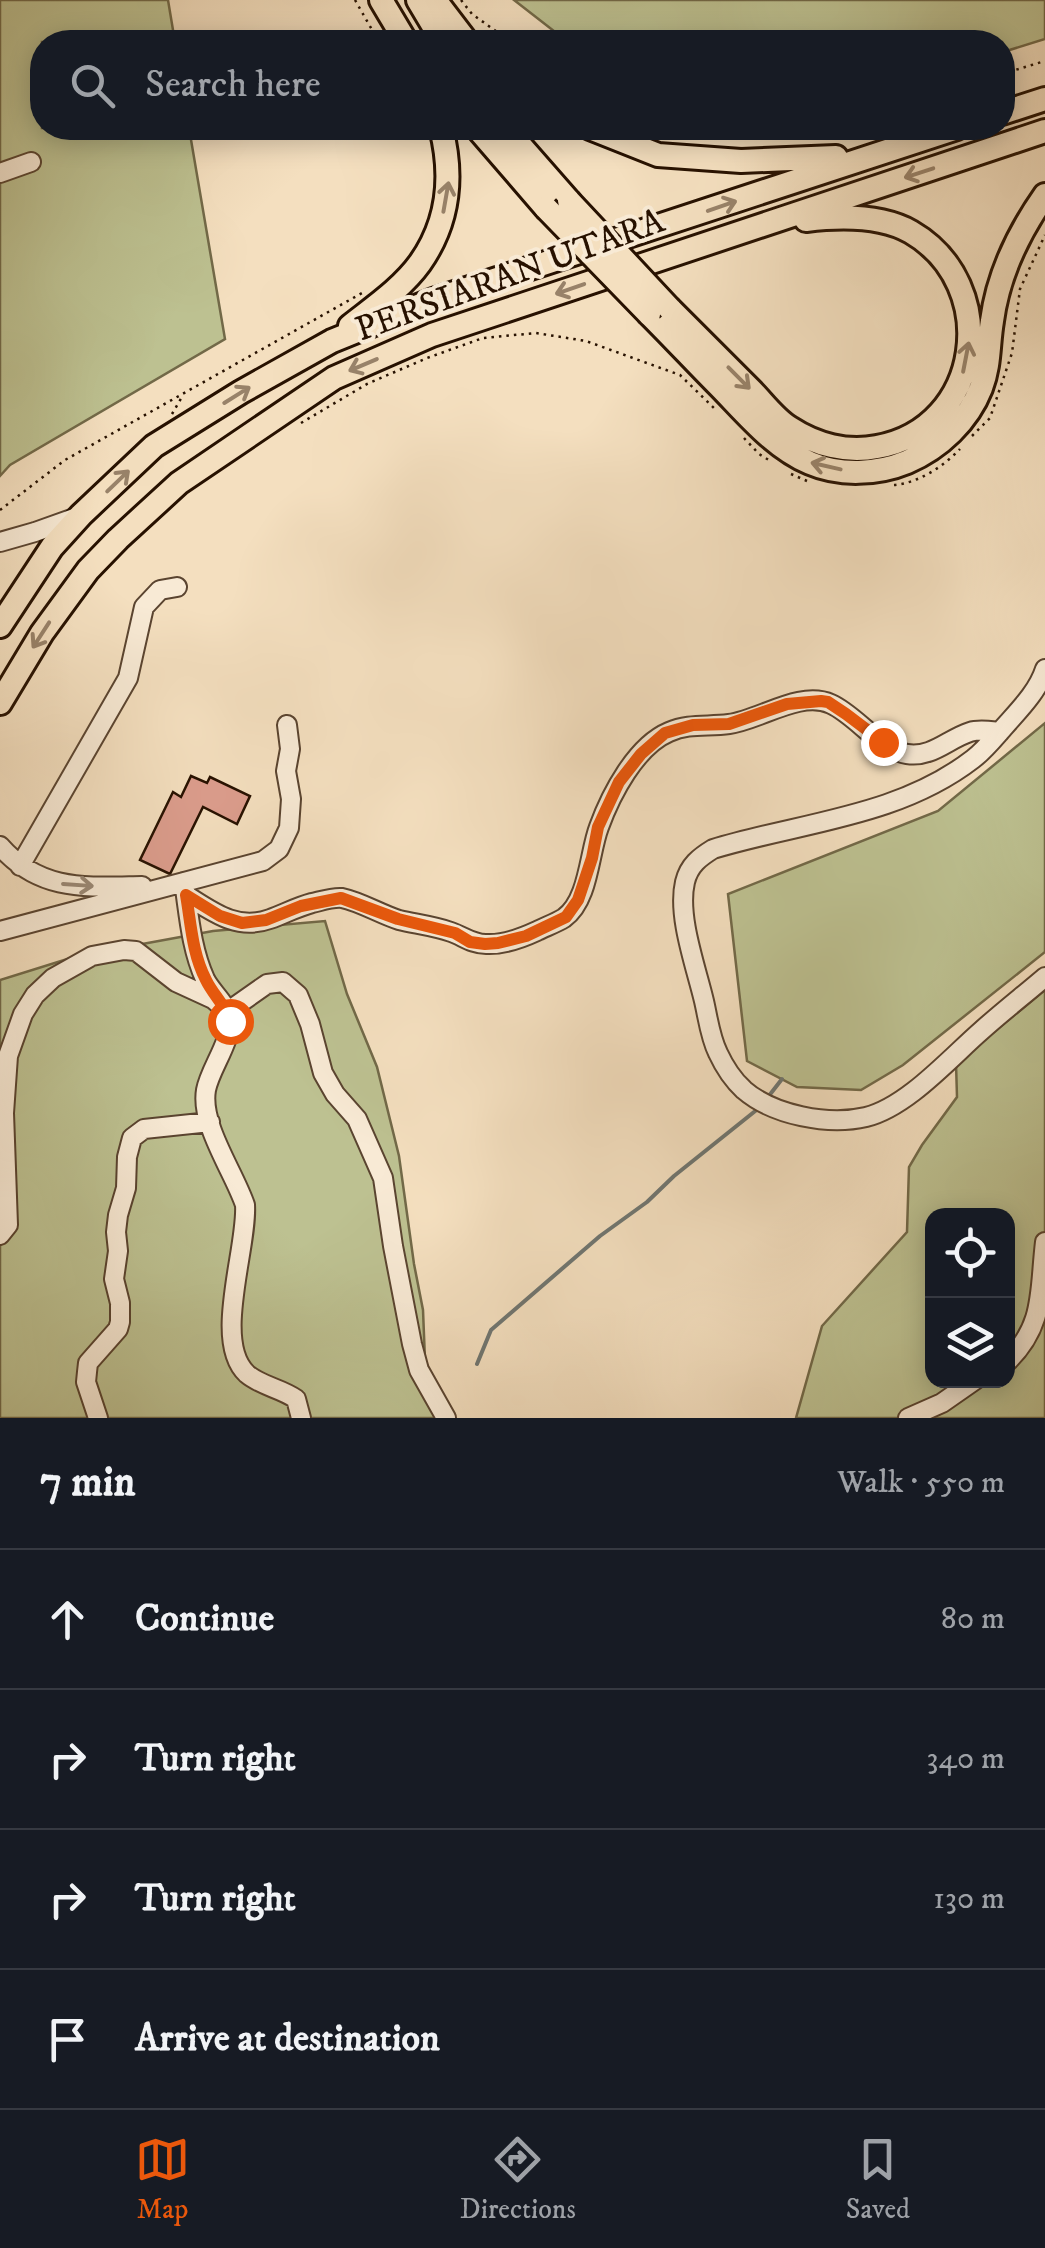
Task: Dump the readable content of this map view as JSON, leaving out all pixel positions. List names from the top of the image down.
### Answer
{
  "streets": {
    "main road": ["PERSIARAN UTARA"]
  },
  "page": {
    "search": "Search here",
    "heading": ["7 min", "Walk · 550 m"],
    "list": [
      ["Continue", "80 m"],
      ["Turn right", "340 m"],
      ["Turn right", "130 m"],
      "Arrive at destination"
    ],
    "nav": ["Map", "Directions", "Saved"]
  }
}
